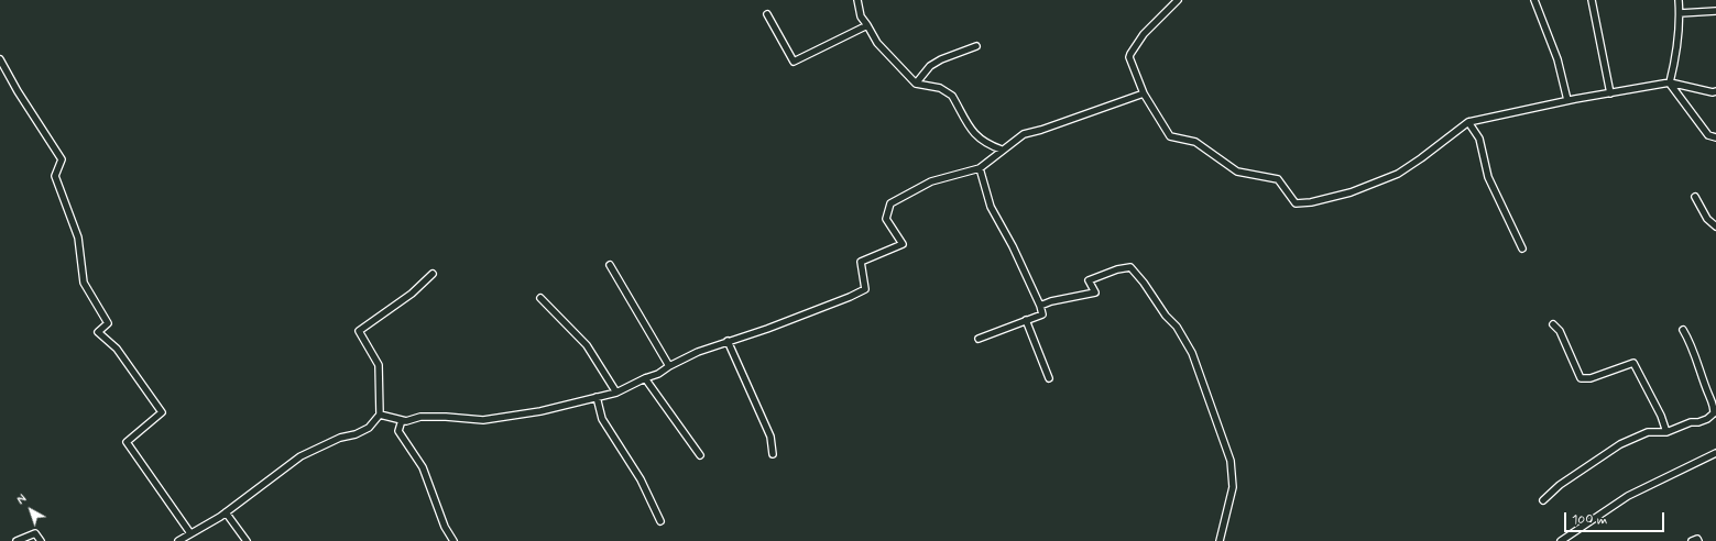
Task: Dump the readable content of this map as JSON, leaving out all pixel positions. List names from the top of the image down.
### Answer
{
  "scale_bar": "100 m",
  "north": "top left"
}
